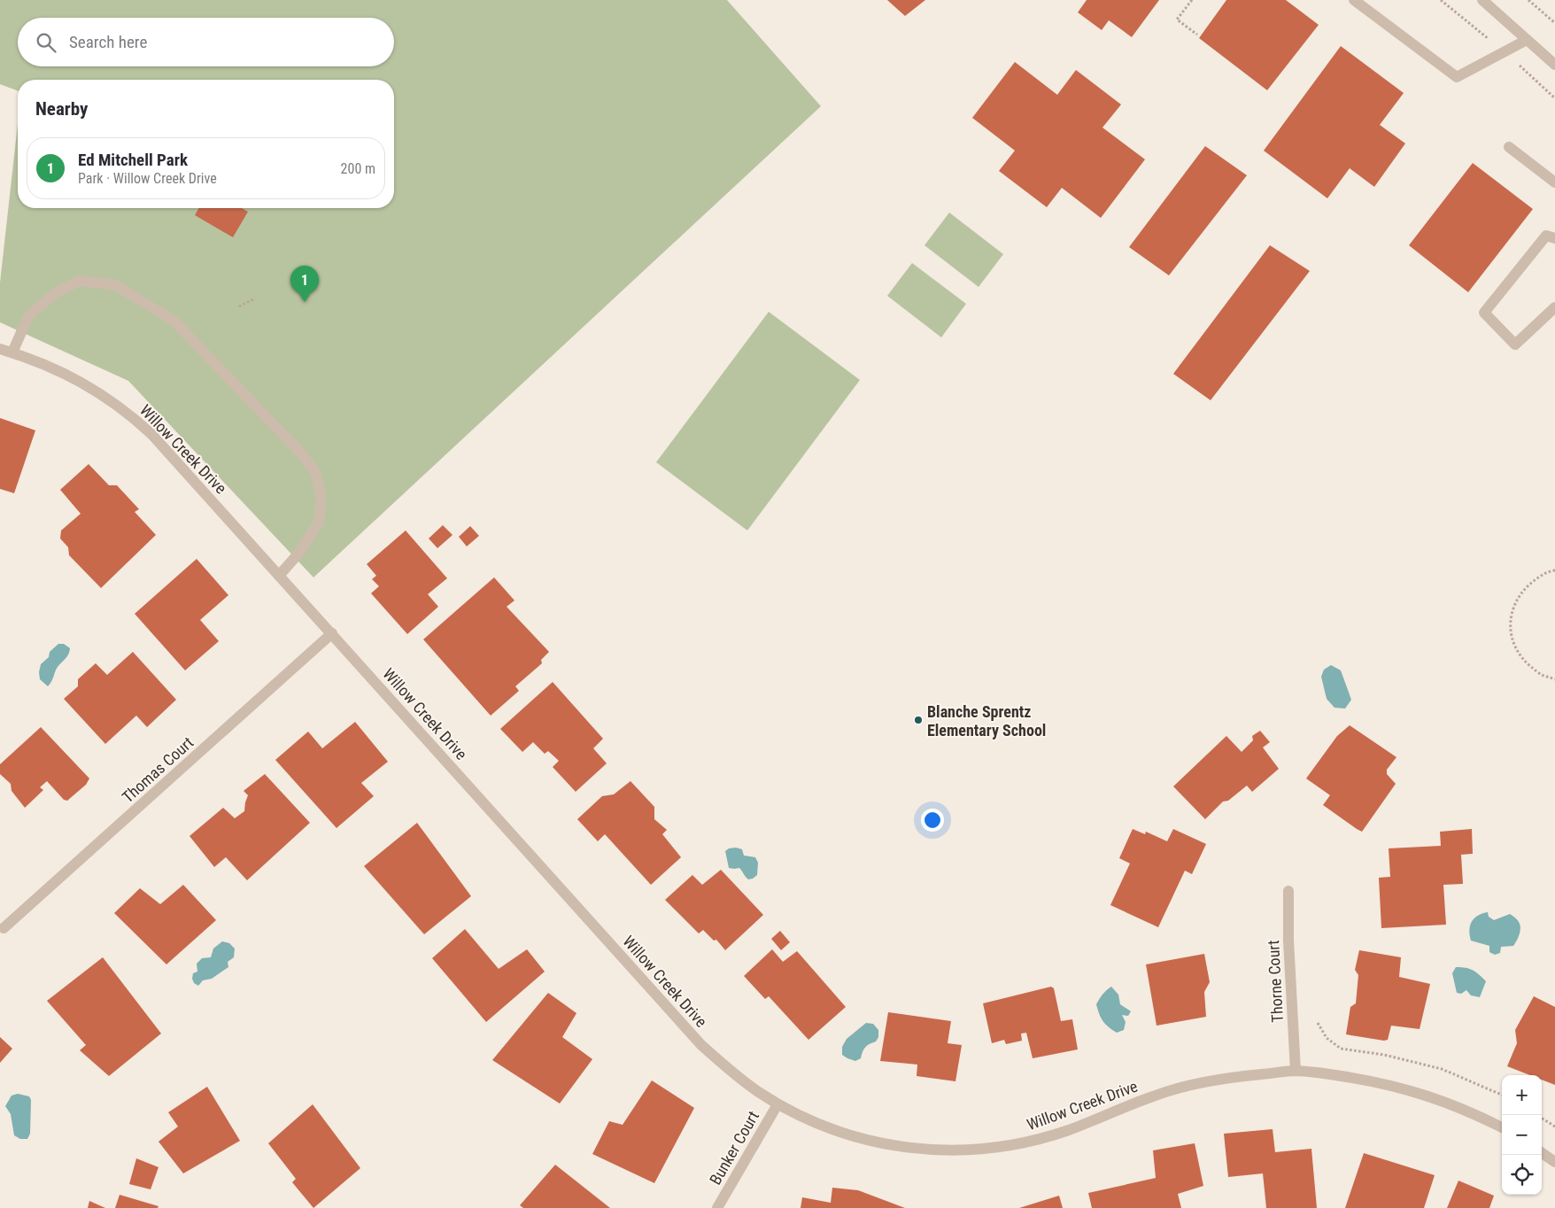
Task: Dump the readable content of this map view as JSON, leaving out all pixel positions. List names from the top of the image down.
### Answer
{
  "streets": {
    "street": [
      "Willow Creek Drive",
      "Thomas Court",
      "Thorne Court",
      "Bunker Court"
    ]
  },
  "crossings": [
    ["Willow Creek Drive", "Thomas Court"],
    ["Willow Creek Drive", "Thorne Court"],
    ["Willow Creek Drive", "Bunker Court"]
  ],
  "places": ["Blanche Sprentz Elementary School"],
  "page": {
    "search": "Search here",
    "heading": "Nearby",
    "list": [
      {
        "mark": "1",
        "name": "Ed Mitchell Park",
        "note": "Park · Willow Creek Drive",
        "value": "200 m"
      }
    ],
    "pins": "1",
    "map_buttons": ["+", "−"]
  }
}
